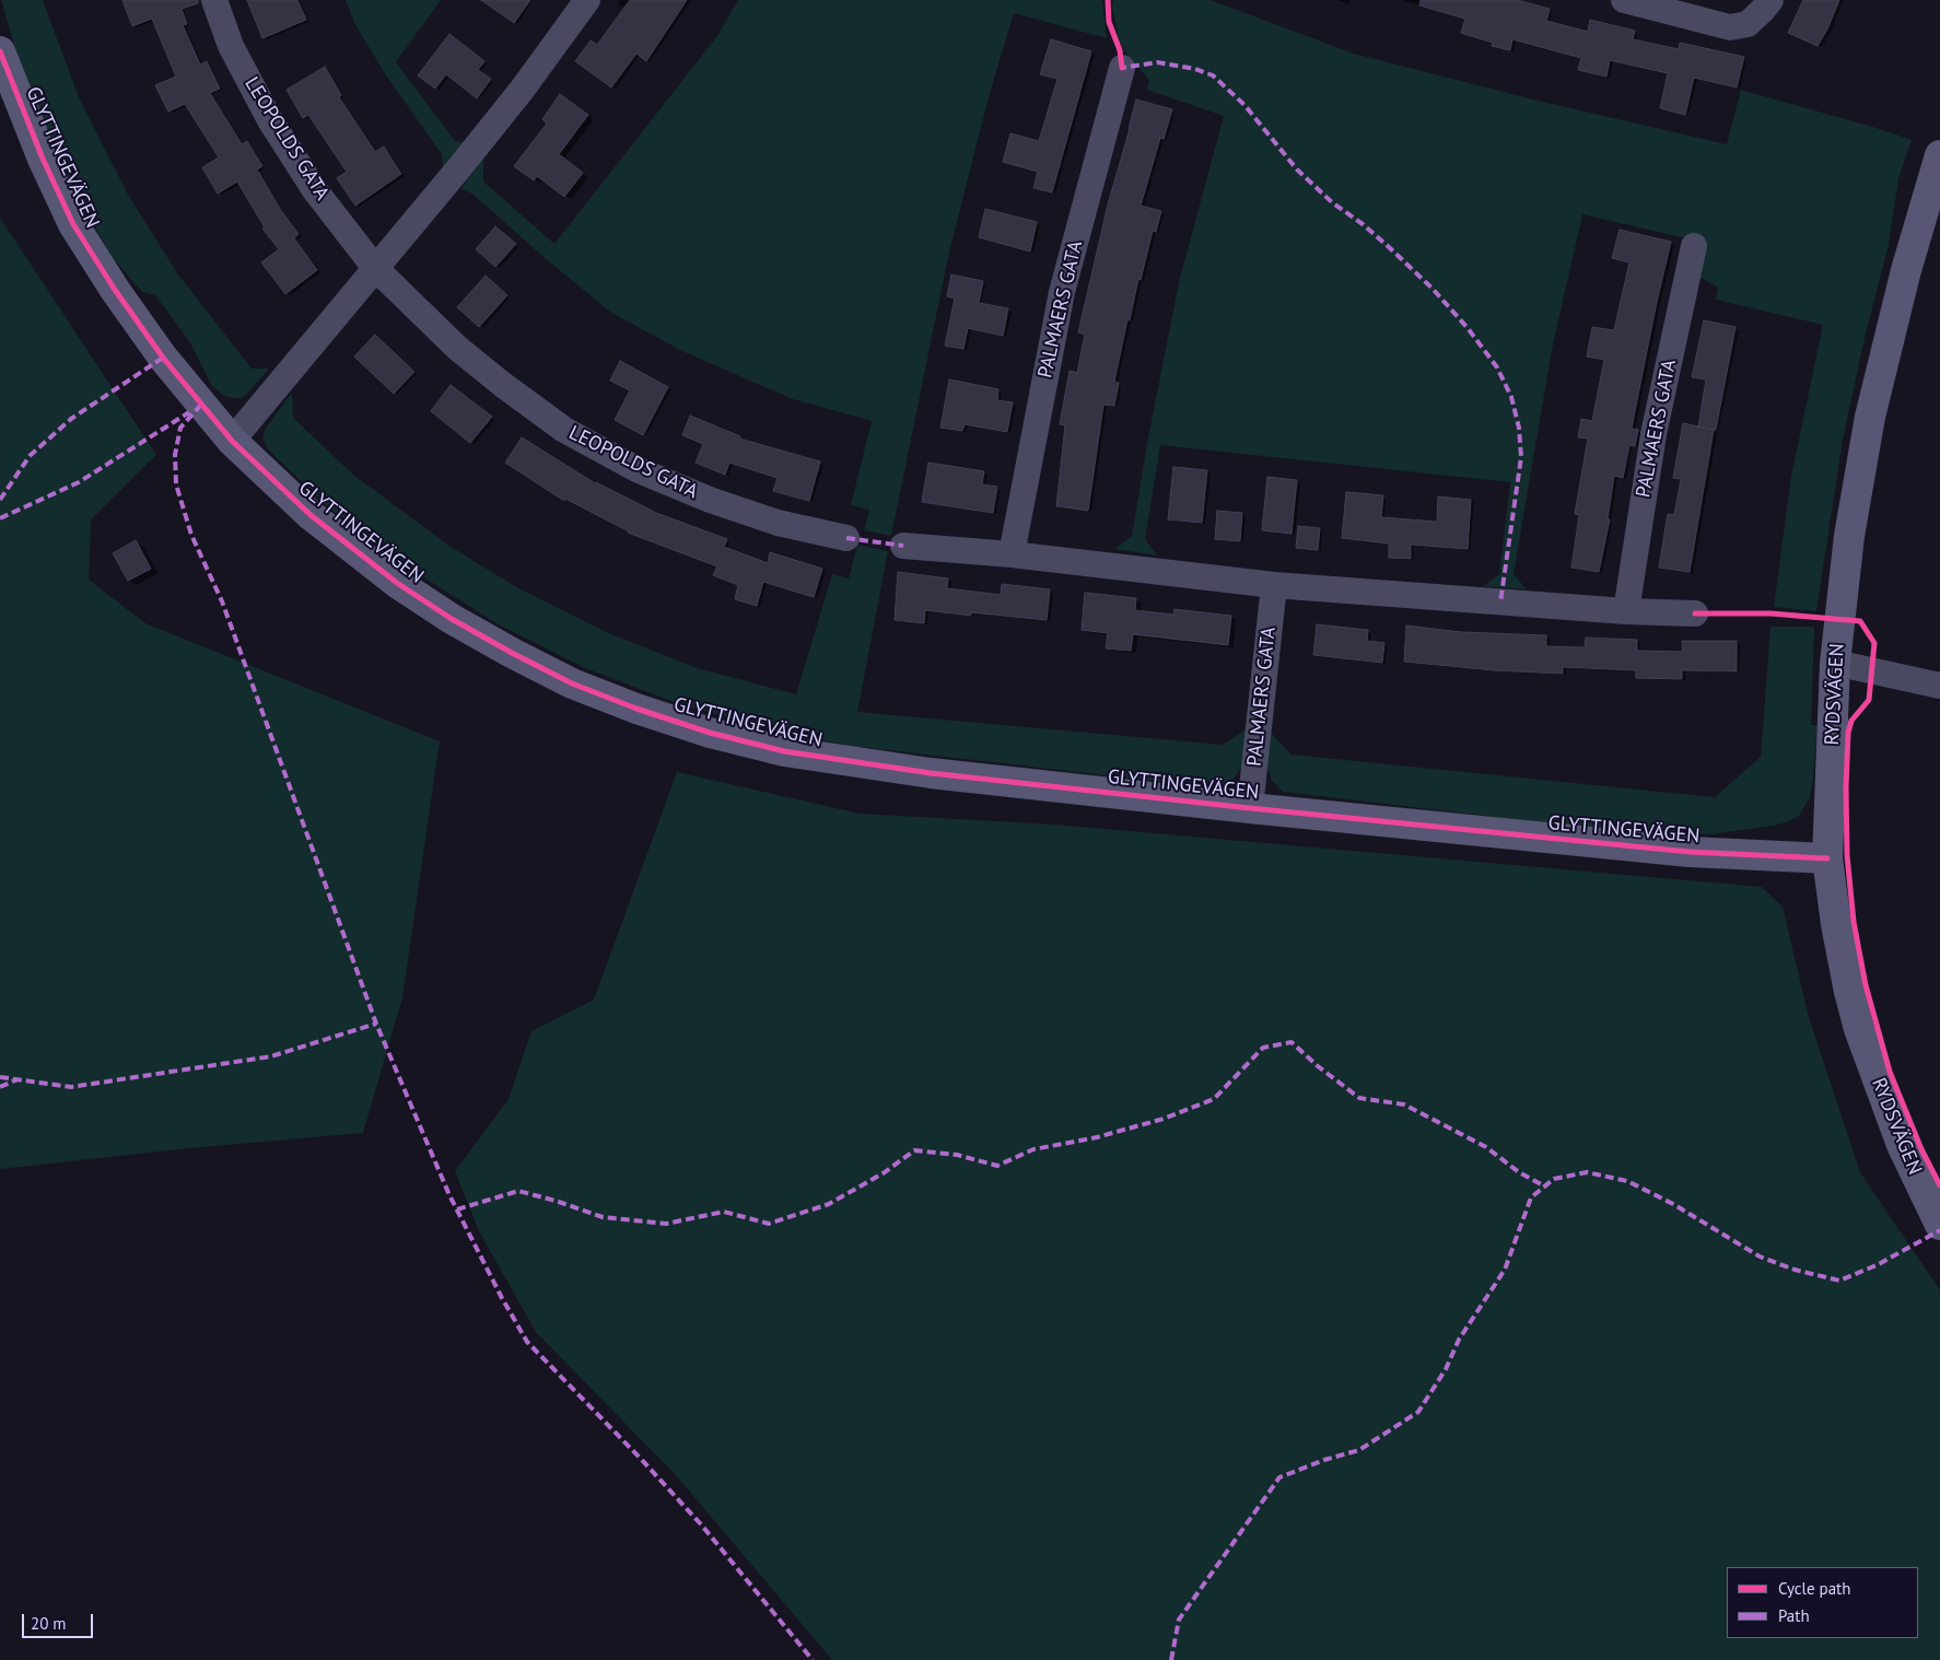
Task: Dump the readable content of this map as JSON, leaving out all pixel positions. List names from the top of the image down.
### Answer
{
  "streets": {
    "street": [
      "LEOPOLDS GATA",
      "GLYTTINGEVÄGEN",
      "PALMAERS GATA",
      "RYDSVÄGEN"
    ]
  },
  "crossings": [
    ["GLYTTINGEVÄGEN", "PALMAERS GATA"],
    ["GLYTTINGEVÄGEN", "RYDSVÄGEN"]
  ],
  "legend": ["Cycle path", "Path"],
  "scale_bar": "20 m"
}
